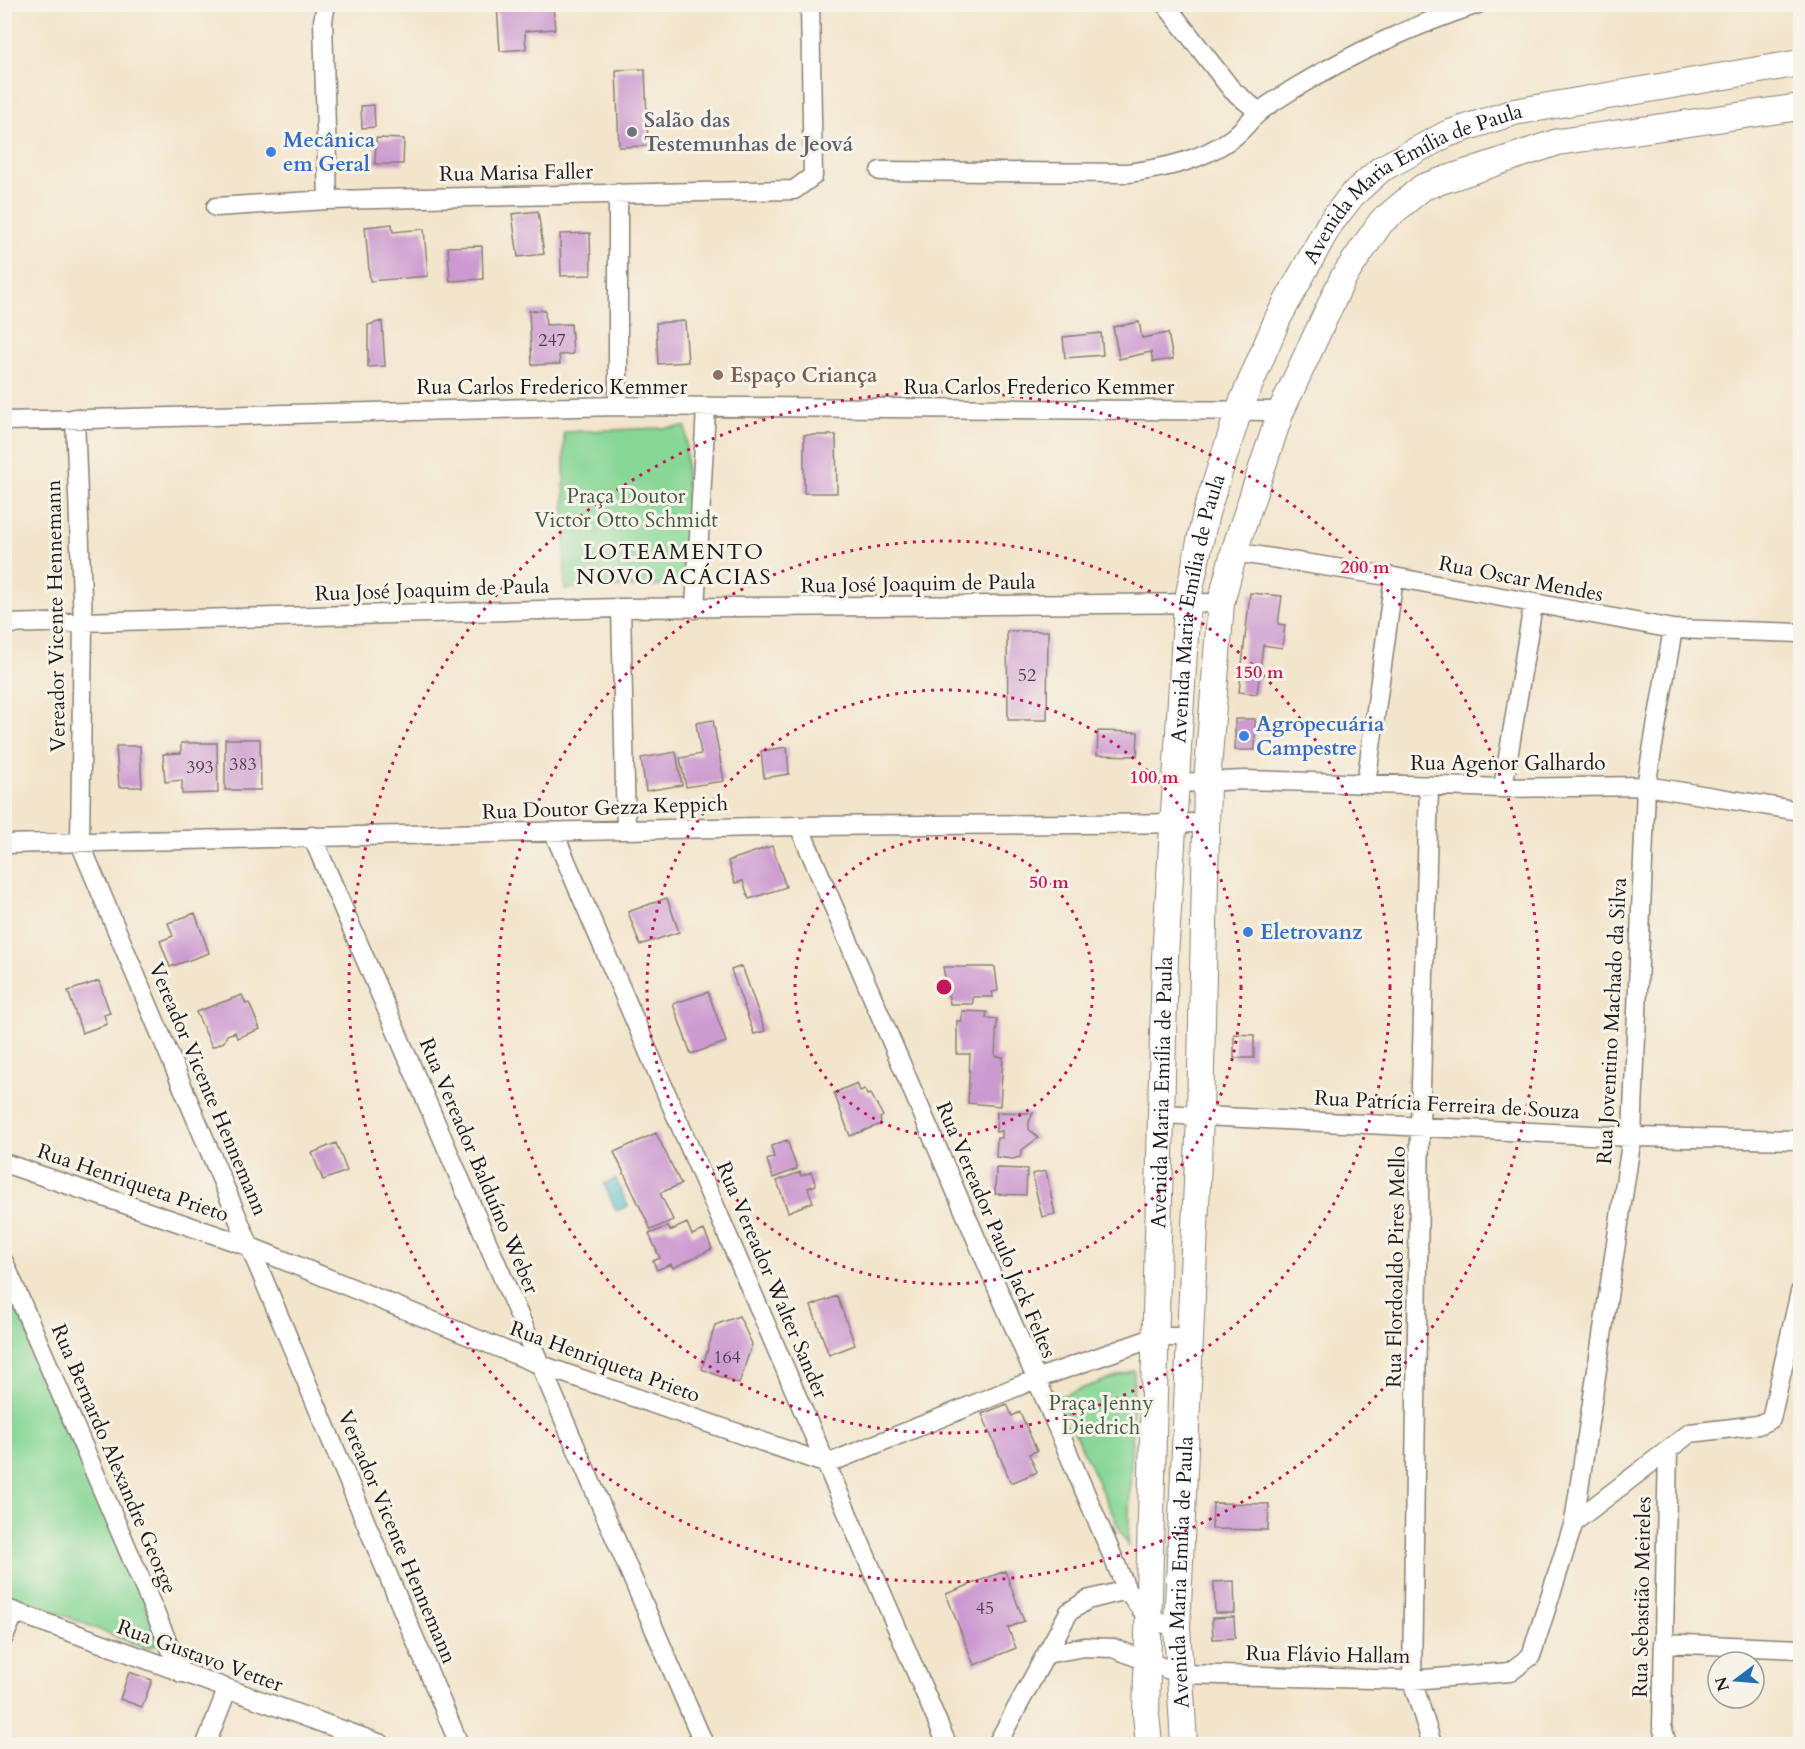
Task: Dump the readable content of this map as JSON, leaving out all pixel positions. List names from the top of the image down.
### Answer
{
  "streets": {
    "main road": ["Avenida Maria Emília de Paula"],
    "street": [
      "Rua Marisa Faller",
      "Rua Carlos Frederico Kemmer",
      "Rua Oscar Mendes",
      "Rua José Joaquim de Paula",
      "Vereador Vicente Hennemann",
      "Rua Agenor Galhardo",
      "Rua Doutor Gezza Keppich",
      "Rua Joventino Machado da Silva",
      "Rua Patrícia Ferreira de Souza",
      "Rua Vereador Balduíno Weber",
      "Rua Henriqueta Prieto",
      "Rua Vereador Paulo Jack Feltes",
      "Rua Flordoaldo Pires Mello",
      "Rua Vereador Walter Sander",
      "Rua Bernardo Alexandre George",
      "Rua Sebastião Meireles",
      "Rua Flávio Hallam",
      "Rua Gustavo Vetter"
    ]
  },
  "crossings": [
    ["Avenida Maria Emília de Paula", "Rua Carlos Frederico Kemmer"],
    ["Avenida Maria Emília de Paula", "Rua Oscar Mendes"],
    ["Avenida Maria Emília de Paula", "Rua José Joaquim de Paula"],
    ["Avenida Maria Emília de Paula", "Rua Agenor Galhardo"],
    ["Avenida Maria Emília de Paula", "Rua Doutor Gezza Keppich"],
    ["Avenida Maria Emília de Paula", "Rua Patrícia Ferreira de Souza"],
    ["Avenida Maria Emília de Paula", "Rua Vereador Paulo Jack Feltes"],
    ["Avenida Maria Emília de Paula", "Rua Flávio Hallam"],
    ["Rua Carlos Frederico Kemmer", "Vereador Vicente Hennemann"],
    ["Rua Oscar Mendes", "Rua Joventino Machado da Silva"],
    ["Rua José Joaquim de Paula", "Vereador Vicente Hennemann"],
    ["Vereador Vicente Hennemann", "Rua Doutor Gezza Keppich"],
    ["Vereador Vicente Hennemann", "Rua Henriqueta Prieto"],
    ["Rua Agenor Galhardo", "Rua Joventino Machado da Silva"],
    ["Rua Agenor Galhardo", "Rua Flordoaldo Pires Mello"],
    ["Rua Doutor Gezza Keppich", "Rua Vereador Balduíno Weber"],
    ["Rua Doutor Gezza Keppich", "Rua Vereador Paulo Jack Feltes"],
    ["Rua Doutor Gezza Keppich", "Rua Vereador Walter Sander"],
    ["Rua Joventino Machado da Silva", "Rua Patrícia Ferreira de Souza"],
    ["Rua Joventino Machado da Silva", "Rua Flávio Hallam"],
    ["Rua Patrícia Ferreira de Souza", "Rua Flordoaldo Pires Mello"],
    ["Rua Vereador Balduíno Weber", "Rua Henriqueta Prieto"],
    ["Rua Henriqueta Prieto", "Rua Vereador Walter Sander"],
    ["Rua Flordoaldo Pires Mello", "Rua Flávio Hallam"],
    ["Rua Bernardo Alexandre George", "Rua Gustavo Vetter"]
  ],
  "districts": ["LOTEAMENTO NOVO ACÁCIAS"],
  "parks": ["Praça Doutor Victor Otto Schmidt", "Praça Jenny Diedrich"],
  "places": [
    "Salão das Testemunhas de Jeová",
    "Mecânica em Geral",
    "Espaço Criança",
    "Agropecuária Campestre",
    "Eletrovanz"
  ],
  "house_numbers": [
    "247",
    "52",
    "383",
    "393",
    "164",
    "45"
  ],
  "north": "left",
  "rings": [
    "200 m",
    "150 m",
    "100 m",
    "50 m"
  ]
}
